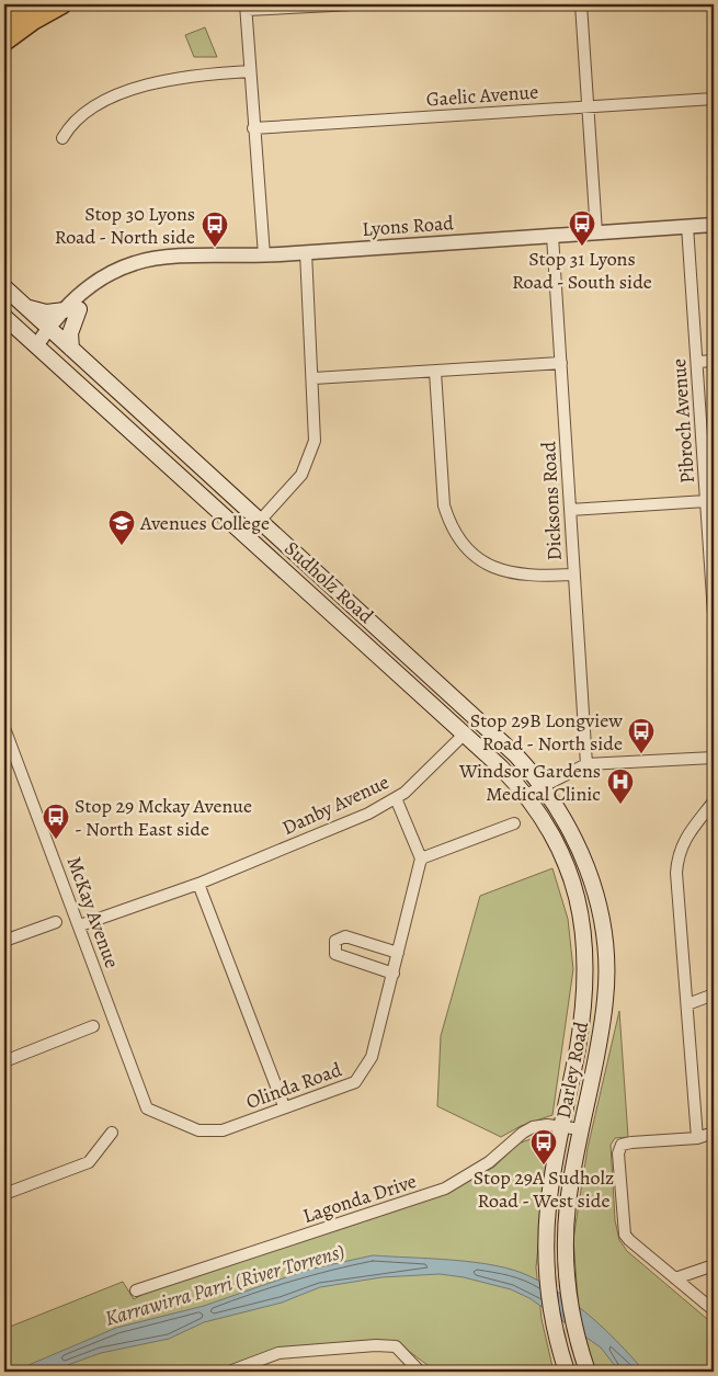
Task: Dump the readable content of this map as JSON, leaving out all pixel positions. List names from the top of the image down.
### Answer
{
  "streets": {
    "main road": ["Sudholz Road", "Darley Road"],
    "street": [
      "Gaelic Avenue",
      "Lyons Road",
      "Pibroch Avenue",
      "Dicksons Road",
      "Danby Avenue",
      "McKay Avenue",
      "Olinda Road",
      "Lagonda Drive"
    ]
  },
  "crossings": [
    ["Lyons Road", "Pibroch Avenue"],
    ["Lyons Road", "Dicksons Road"],
    ["Lyons Road", "Sudholz Road"],
    ["Sudholz Road", "Danby Avenue"],
    ["Sudholz Road", "Darley Road"],
    ["Danby Avenue", "McKay Avenue"],
    ["McKay Avenue", "Olinda Road"],
    ["Darley Road", "Lagonda Drive"]
  ],
  "water": ["Karrawirra Parri (River Torrens)"],
  "places": {
    "bus stop": [
      "Stop 31 Lyons Road - South side",
      "Stop 30 Lyons Road - North side",
      "Stop 29B Longview Road - North side",
      "Stop 29 Mckay Avenue - North East side",
      "Stop 29A Sudholz Road - West side"
    ],
    "school or university": ["Avenues College"],
    "hospital": ["Windsor Gardens Medical Clinic"]
  }
}
